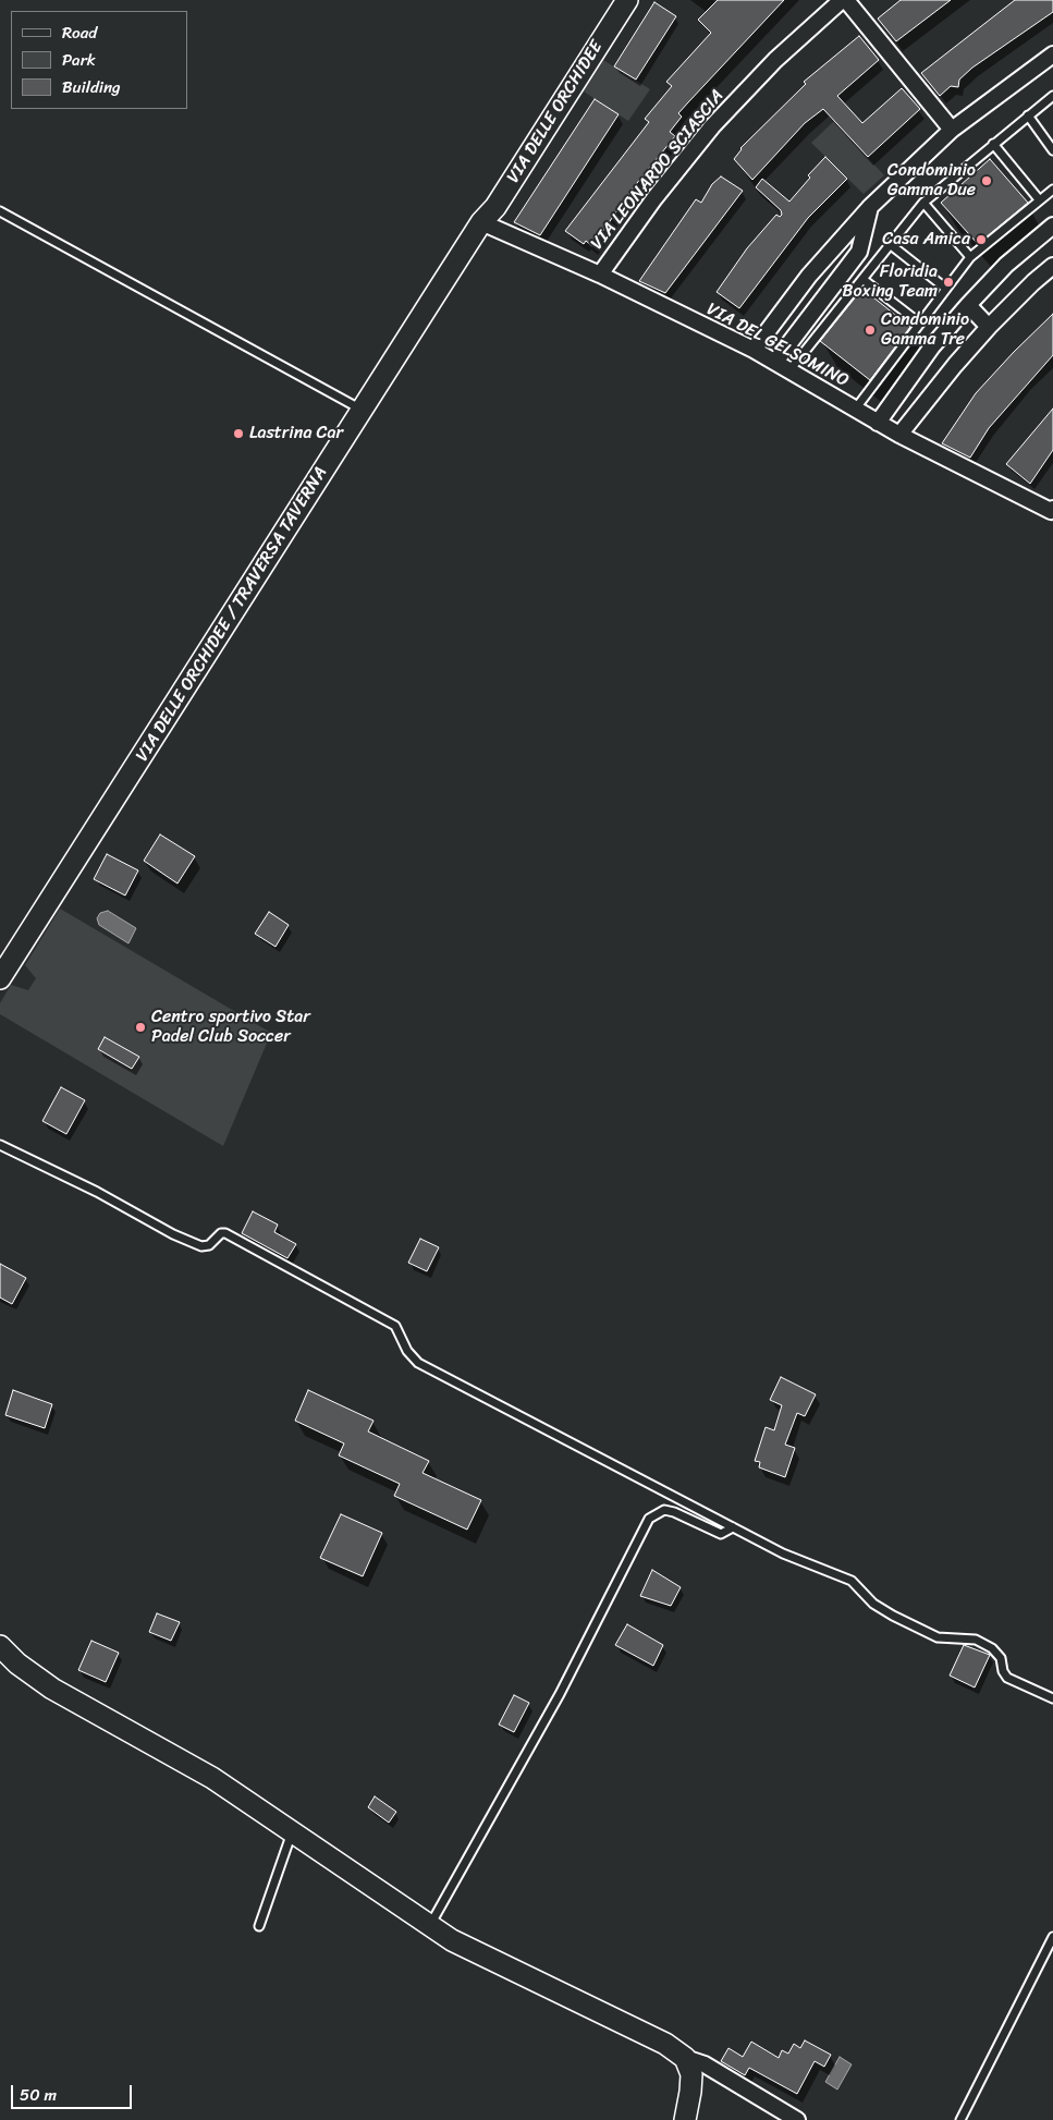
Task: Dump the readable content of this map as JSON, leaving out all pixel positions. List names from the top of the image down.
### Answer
{
  "streets": {
    "main road": ["VIA DELLE ORCHIDEE", "VIA DELLE ORCHIDEE / TRAVERSA TAVERNA"],
    "street": ["VIA LEONARDO SCIASCIA", "VIA DEL GELSOMINO"]
  },
  "crossings": [
    ["VIA DELLE ORCHIDEE", "VIA DEL GELSOMINO"],
    ["VIA DELLE ORCHIDEE", "VIA DELLE ORCHIDEE / TRAVERSA TAVERNA"],
    ["VIA LEONARDO SCIASCIA", "VIA DEL GELSOMINO"],
    ["VIA DEL GELSOMINO", "VIA DELLE ORCHIDEE / TRAVERSA TAVERNA"]
  ],
  "places": [
    "Condominio Gamma Due",
    "Casa Amica",
    "Floridia Boxing Team",
    "Condominio Gamma Tre",
    "Lastrina Car",
    "Centro sportivo Star Padel Club Soccer"
  ],
  "legend": ["Road", "Park", "Building"],
  "scale_bar": "50 m"
}
